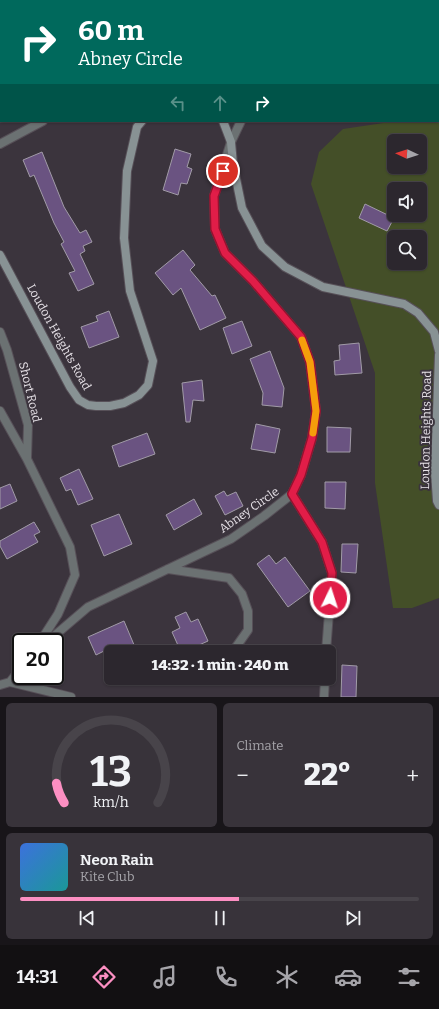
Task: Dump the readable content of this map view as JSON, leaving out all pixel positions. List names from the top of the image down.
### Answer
{
  "streets": {
    "street": ["Loudon Heights Road", "Short Road", "Abney Circle"]
  },
  "north": "left",
  "page": {
    "turn": ["60 m", "Abney Circle"],
    "limit": "20",
    "trip": "14:32 · 1 min · 240 m",
    "tile": "Climate",
    "heat": ["−", "22°", "+"],
    "song": ["Neon Rain", "Kite Club"],
    "tabs": "14:31",
    "gauge": ["13", "km/h"]
  }
}
